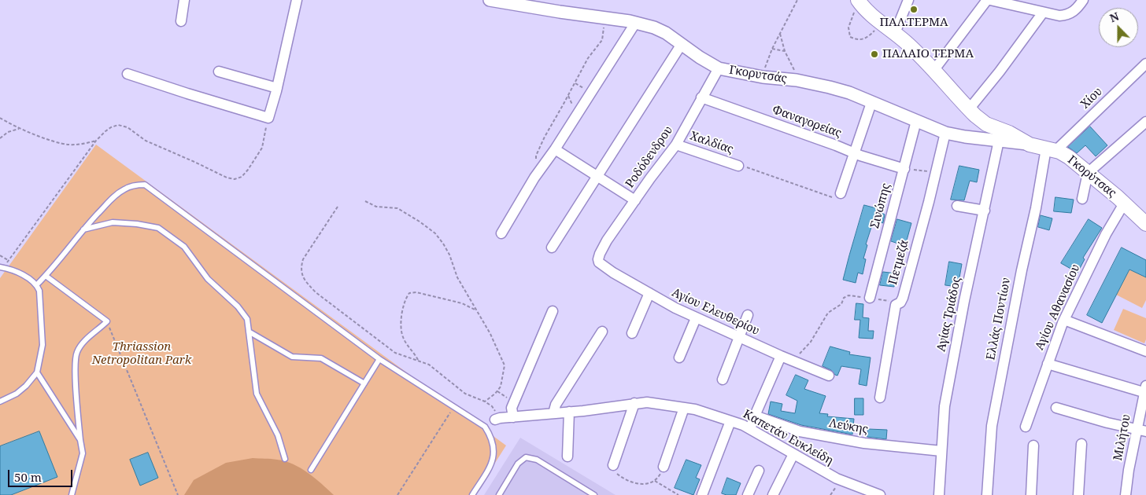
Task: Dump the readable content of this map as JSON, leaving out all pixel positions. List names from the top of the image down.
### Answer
{
  "streets": {
    "main road": ["Γκορύτσας"],
    "street": [
      "Γκορυτσάς",
      "Χίου",
      "Φαναγορείας",
      "Χαλδίας",
      "Ροδόδενδρου",
      "Σινώπης",
      "Πετμεζά",
      "Αγίου Αθανασίου",
      "Αγίου Ελευθερίου",
      "Αγίας Τριάδος",
      "Ελλάς Ποντίων",
      "Λεύκης",
      "Καπετάν Ευκλείδη",
      "Μιλήτου"
    ]
  },
  "crossings": [
    ["Γκορυτσάς", "Ροδόδενδρου"],
    ["Γκορυτσάς", "Γκορύτσας"],
    ["Γκορυτσάς", "Σινώπης"],
    ["Γκορυτσάς", "Πετμεζά"],
    ["Γκορυτσάς", "Αγίας Τριάδος"],
    ["Χίου", "Γκορύτσας"],
    ["Χίου", "Ελλάς Ποντίων"],
    ["Φαναγορείας", "Ροδόδενδρου"],
    ["Φαναγορείας", "Σινώπης"],
    ["Χαλδίας", "Ροδόδενδρου"],
    ["Ροδόδενδρου", "Αγίου Ελευθερίου"],
    ["Γκορύτσας", "Αγίου Αθανασίου"],
    ["Γκορύτσας", "Ελλάς Ποντίων"],
    ["Αγίας Τριάδος", "Λεύκης"]
  ],
  "parks": ["Thriassion Netropolitan Park"],
  "places": ["ΠΑΛ.ΤΕΡΜΑ", "ΠΑΛΑΙΟ ΤΕΡΜΑ"],
  "scale_bar": "50 m",
  "north": "top"
}
